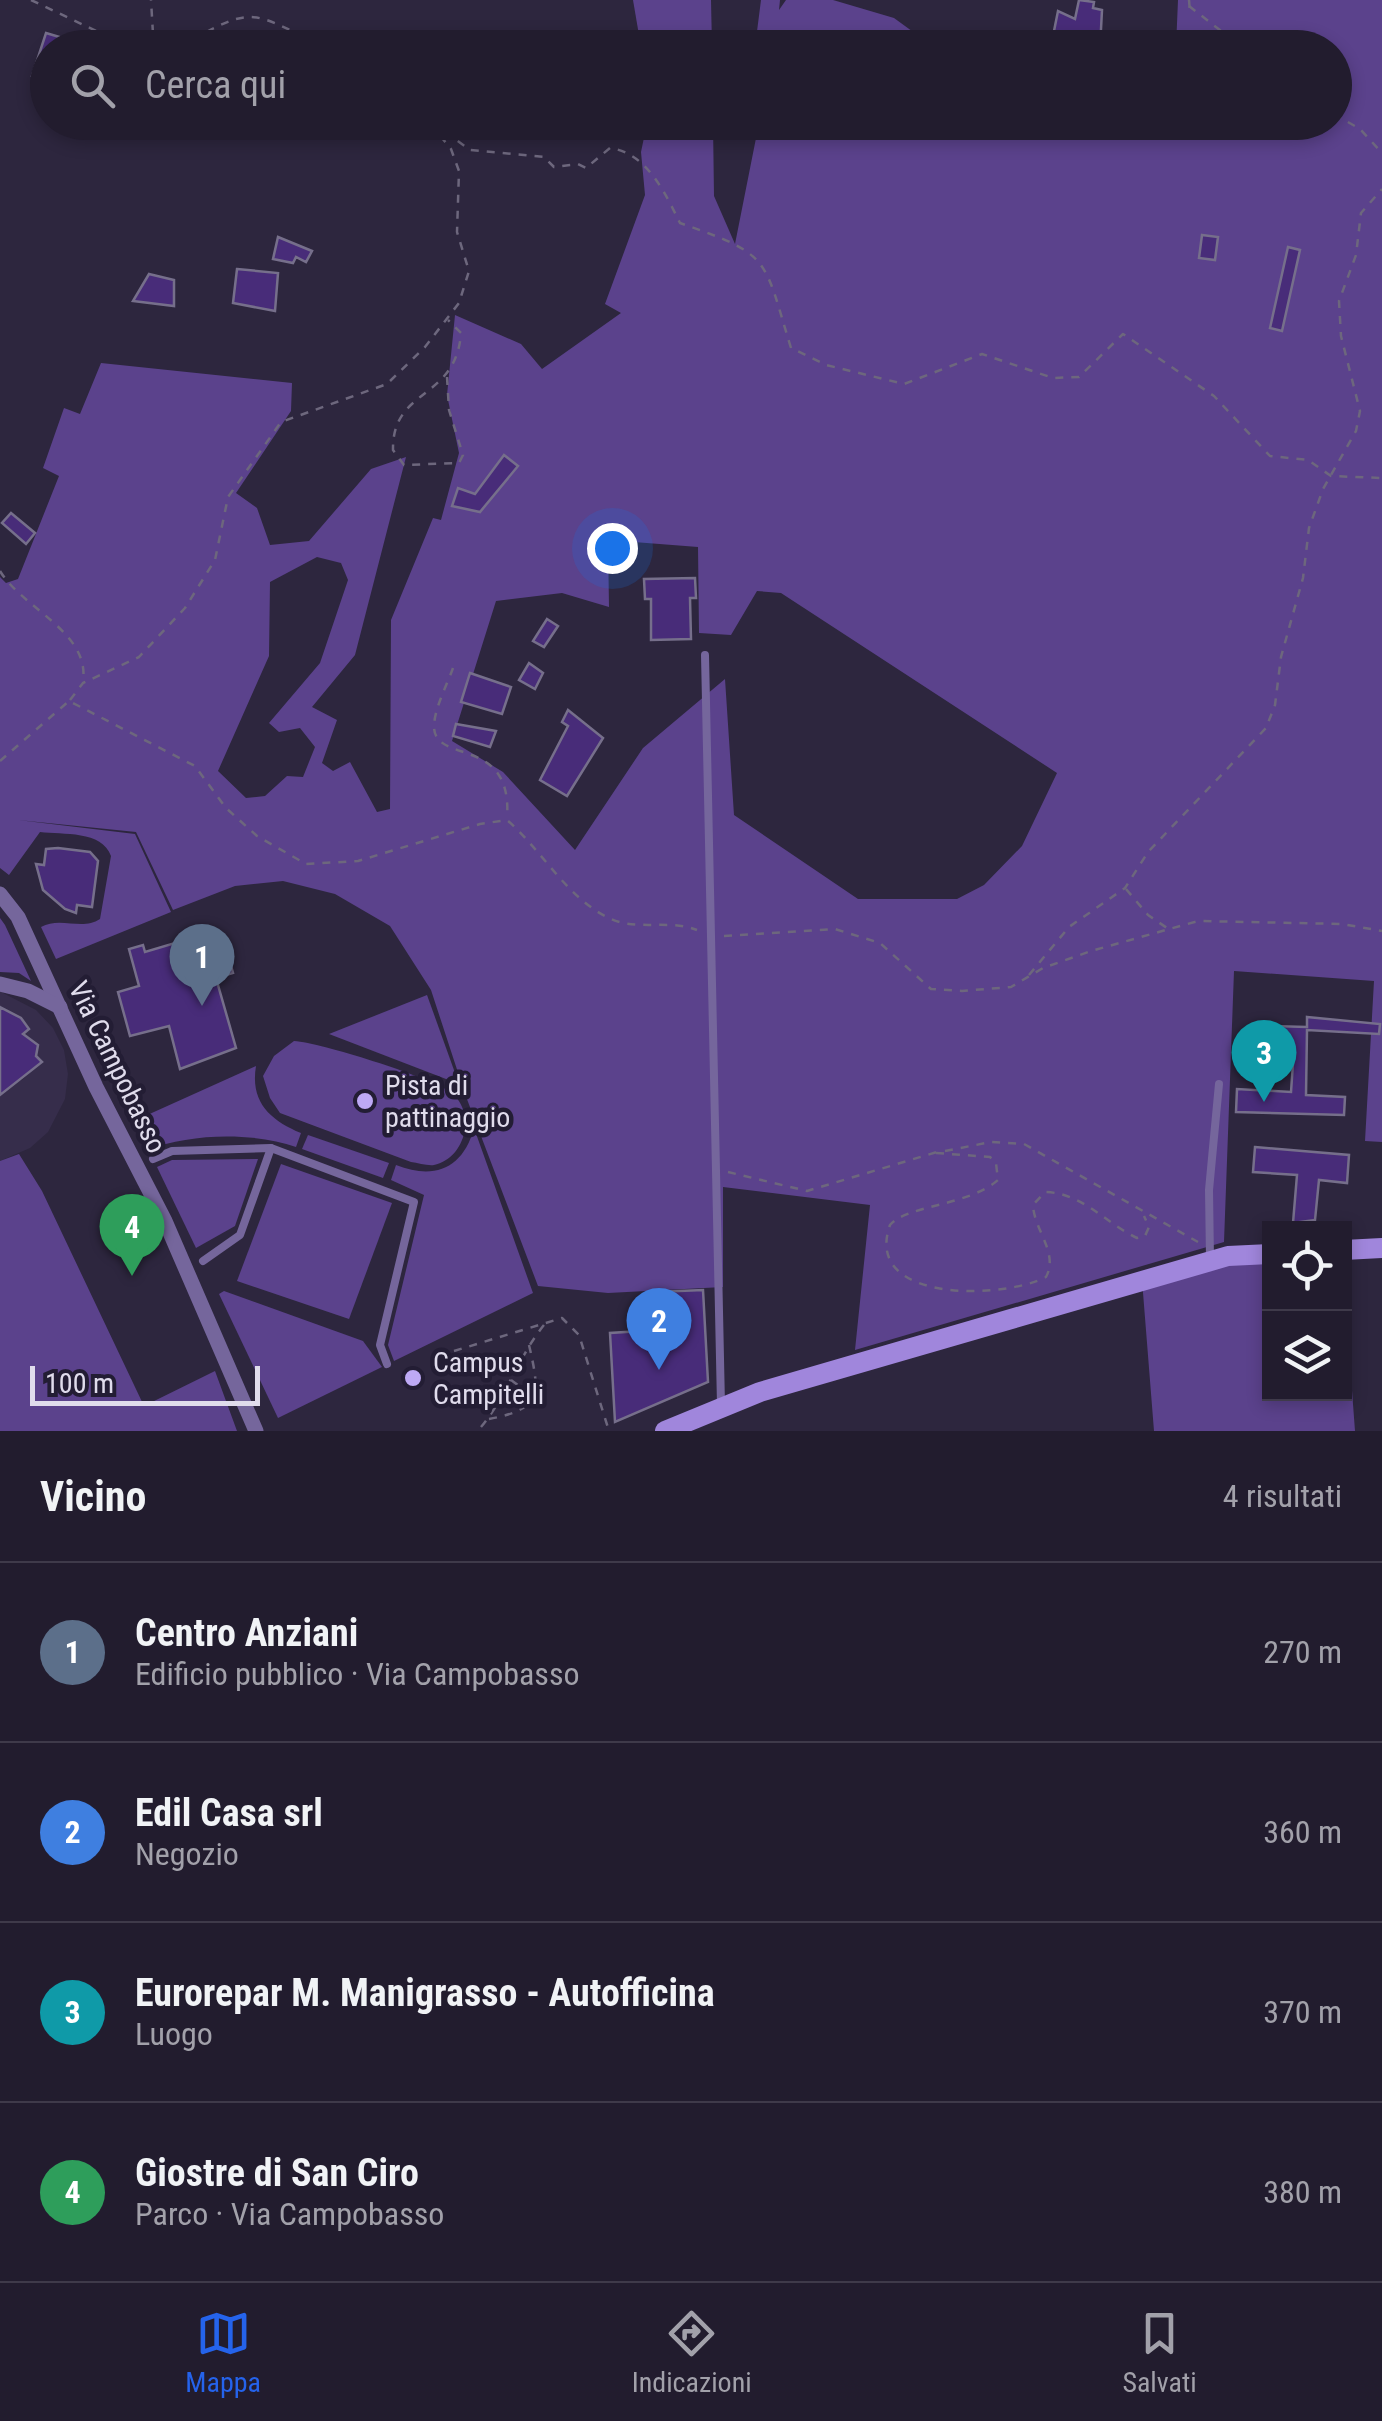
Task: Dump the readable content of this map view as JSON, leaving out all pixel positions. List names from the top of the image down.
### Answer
{
  "streets": {
    "street": ["Via Campobasso"]
  },
  "places": ["Pista di pattinaggio", "Campus Campitelli"],
  "scale_bar": "100 m",
  "page": {
    "search": "Cerca qui",
    "pins": [
      "1",
      "3",
      "4",
      "2"
    ],
    "scale": "100 m",
    "heading": ["Vicino", "4 risultati"],
    "list": [
      {
        "mark": "1",
        "name": "Centro Anziani",
        "note": "Edificio pubblico · Via Campobasso",
        "value": "270 m"
      },
      {
        "mark": "2",
        "name": "Edil Casa srl",
        "note": "Negozio",
        "value": "360 m"
      },
      {
        "mark": "3",
        "name": "Eurorepar M. Manigrasso - Autofficina",
        "note": "Luogo",
        "value": "370 m"
      },
      {
        "mark": "4",
        "name": "Giostre di San Ciro",
        "note": "Parco · Via Campobasso",
        "value": "380 m"
      }
    ],
    "nav": ["Mappa", "Indicazioni", "Salvati"]
  }
}
